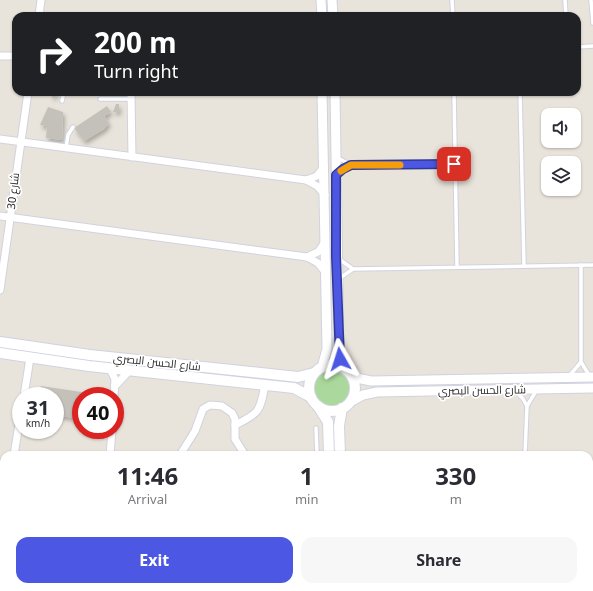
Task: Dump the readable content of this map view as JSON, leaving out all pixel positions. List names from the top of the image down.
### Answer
{
  "streets": {
    "main road": ["شارع الحسن البصري"],
    "street": ["شارع 30"]
  },
  "page": {
    "turn": ["200 m", "Turn right"],
    "speed": "31 km/h",
    "limit": "40",
    "eta": [
      "11:46",
      "Arrival",
      "1",
      "min",
      "330",
      "m"
    ],
    "buttons": ["Exit", "Share"]
  }
}
